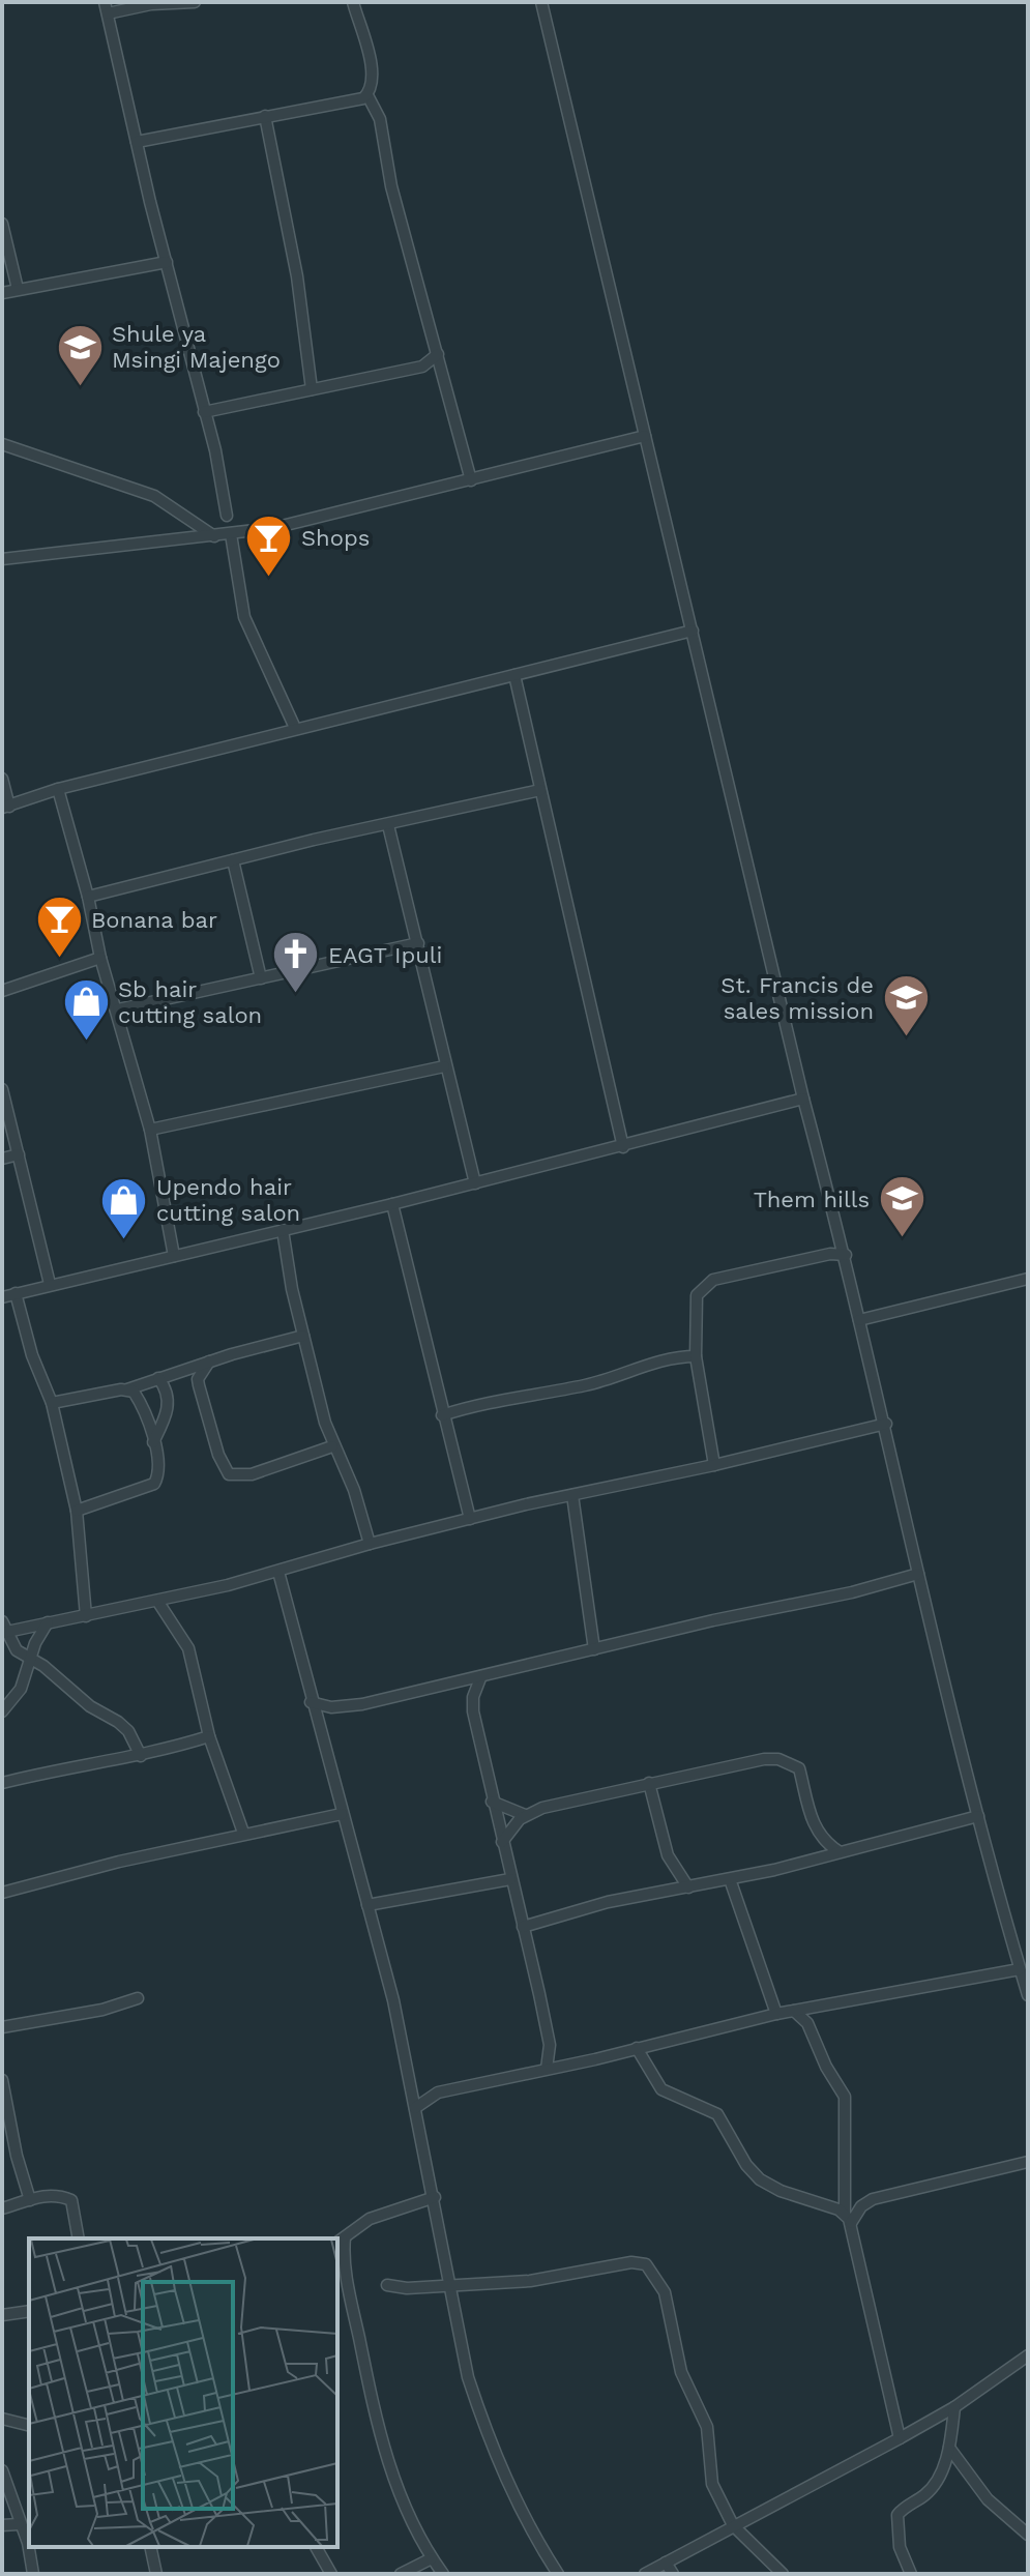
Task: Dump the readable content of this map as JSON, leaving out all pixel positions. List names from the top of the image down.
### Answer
{
  "places": {
    "school or university": ["Shule ya Msingi Majengo", "St. Francis de sales mission", "Them hills"],
    "bar": ["Shops", "Bonana bar"],
    "church": ["EAGT Ipuli"],
    "shop": ["Sb hair cutting salon", "Upendo hair cutting salon"]
  }
}
